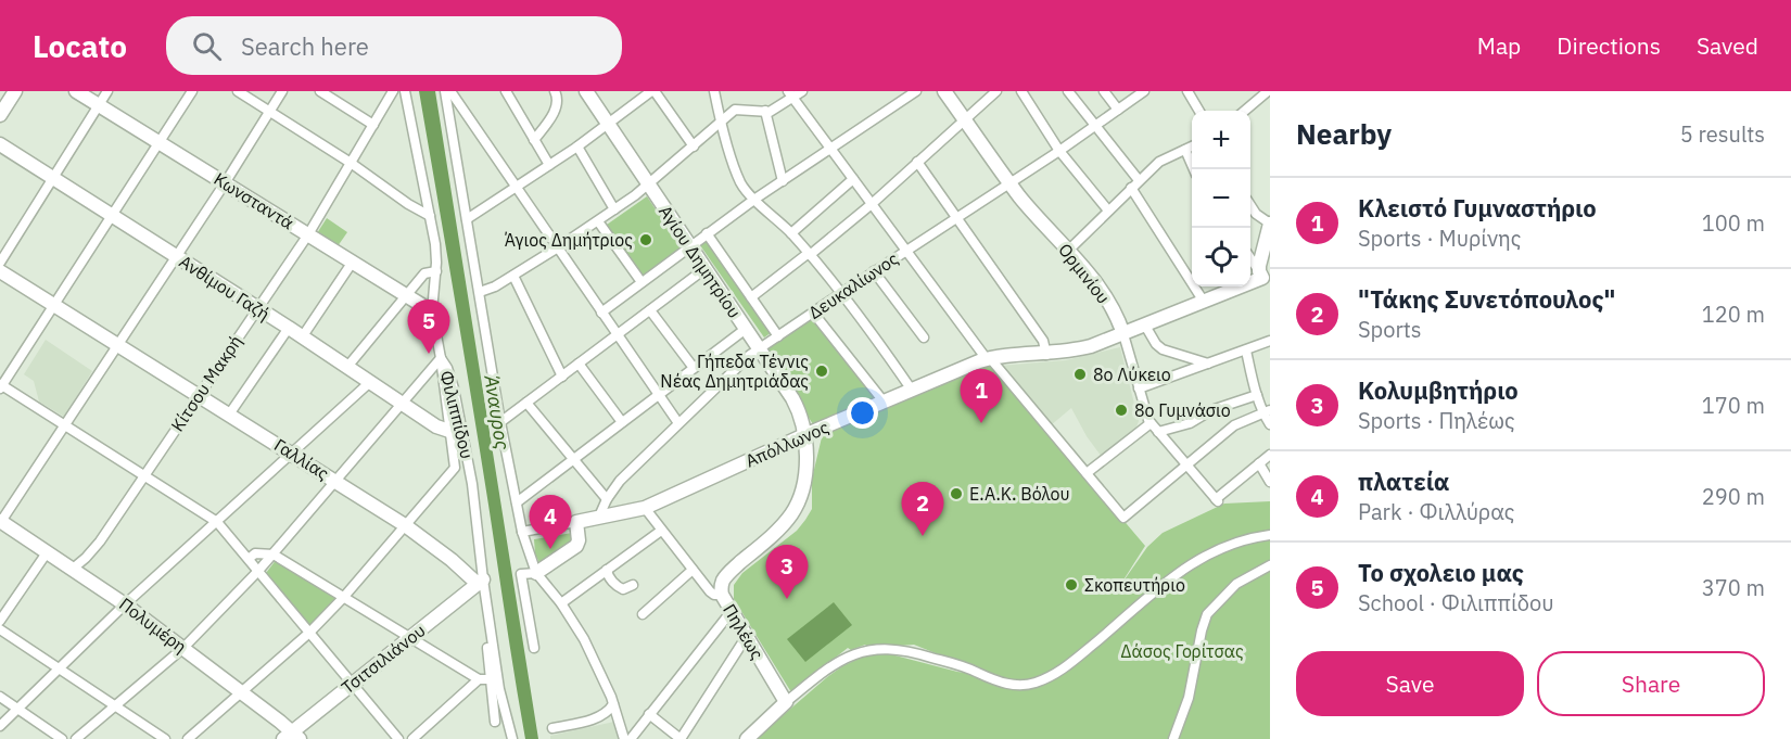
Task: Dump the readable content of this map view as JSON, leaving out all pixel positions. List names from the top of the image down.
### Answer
{
  "streets": {
    "street": [
      "Κωνσταντά",
      "Αγίου Δημητρίου",
      "Ορμινίου",
      "Δευκαλίωνος",
      "Ανθίμου Γαζή",
      "Κίτσου Μακρή",
      "Φιλιππίδου",
      "Απόλλωνος",
      "Γαλλίας",
      "Πολυμέρη",
      "Πηλέως",
      "Τσιτσιλιάνου"
    ]
  },
  "crossings": [
    ["Κωνσταντά", "Κίτσου Μακρή"],
    ["Κωνσταντά", "Φιλιππίδου"],
    ["Αγίου Δημητρίου", "Δευκαλίωνος"],
    ["Αγίου Δημητρίου", "Απόλλωνος"],
    ["Αγίου Δημητρίου", "Πηλέως"],
    ["Ορμινίου", "Δευκαλίωνος"],
    ["Ορμινίου", "Απόλλωνος"],
    ["Δευκαλίωνος", "Απόλλωνος"],
    ["Ανθίμου Γαζή", "Κίτσου Μακρή"],
    ["Κίτσου Μακρή", "Γαλλίας"],
    ["Κίτσου Μακρή", "Πολυμέρη"],
    ["Φιλιππίδου", "Γαλλίας"],
    ["Φιλιππίδου", "Τσιτσιλιάνου"],
    ["Απόλλωνος", "Πηλέως"],
    ["Γαλλίας", "Τσιτσιλιάνου"],
    ["Πολυμέρη", "Τσιτσιλιάνου"]
  ],
  "water": ["Άναυρος"],
  "parks": ["Δάσος Γορίτσας"],
  "places": [
    "Άγιος Δημήτριος",
    "Γήπεδα Τέννις Νέας Δημητριάδας",
    "8ο Λύκειο",
    "8ο Γυμνάσιο",
    "Ε.Α.Κ. Βόλου",
    "Σκοπευτήριο"
  ],
  "page": {
    "header": "Locato",
    "search": "Search here",
    "nav": ["Map", "Directions", "Saved"],
    "heading": ["Nearby", "5 results"],
    "map_buttons": ["+", "−"],
    "list": [
      {
        "mark": "1",
        "name": "Κλειστό Γυμναστήριο",
        "note": "Sports · Μυρίνης",
        "value": "100 m"
      },
      {
        "mark": "2",
        "name": "\"Τάκης Συνετόπουλος\"",
        "note": "Sports",
        "value": "120 m"
      },
      {
        "mark": "3",
        "name": "Κολυμβητήριο",
        "note": "Sports · Πηλέως",
        "value": "170 m"
      },
      {
        "mark": "4",
        "name": "πλατεία",
        "note": "Park · Φιλλύρας",
        "value": "290 m"
      },
      {
        "mark": "5",
        "name": "Το σχολειο μας",
        "note": "School · Φιλιππίδου",
        "value": "370 m"
      }
    ],
    "pins": [
      "5",
      "1",
      "2",
      "4",
      "3"
    ],
    "buttons": ["Save", "Share"]
  }
}
